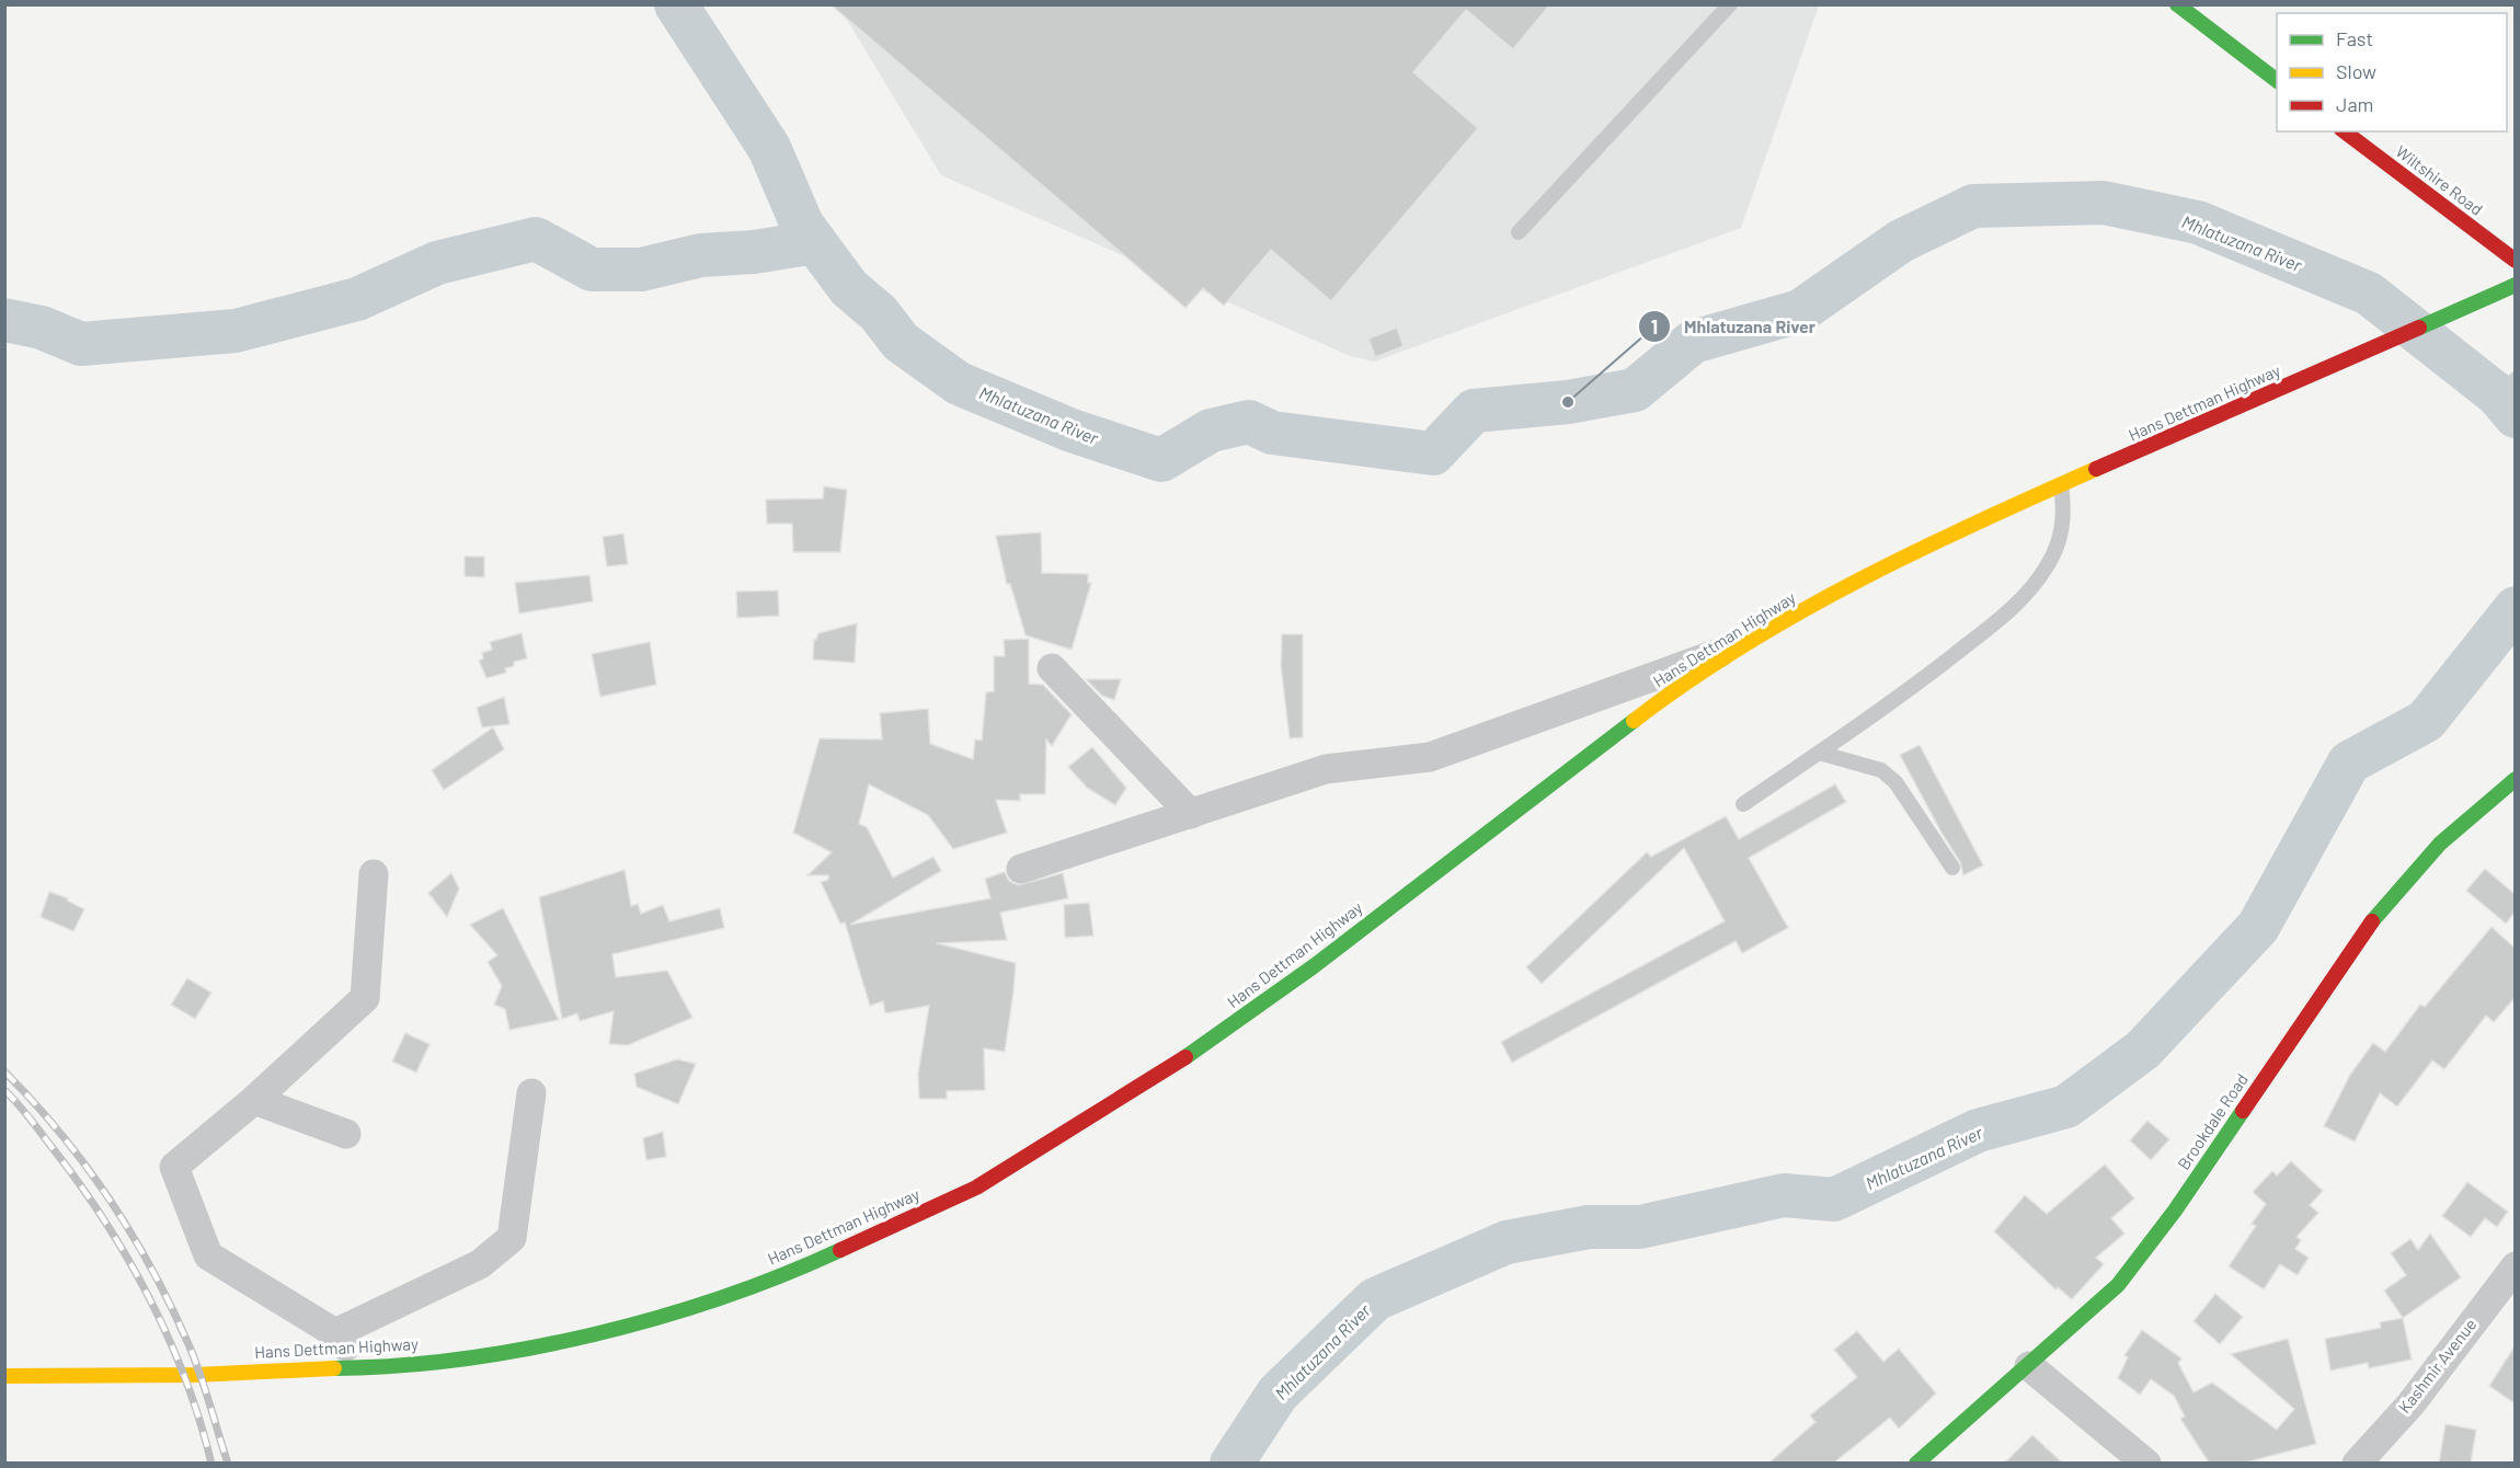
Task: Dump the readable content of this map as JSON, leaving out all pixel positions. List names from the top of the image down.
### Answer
{
  "streets": {
    "street": [
      "Wiltshire Road",
      "Hans Dettman Highway",
      "Brookdale Road",
      "Kashmir Avenue"
    ]
  },
  "water": ["Mhlatuzana River"],
  "places": ["Mhlatuzana River"],
  "legend": ["Fast", "Slow", "Jam"]
}
